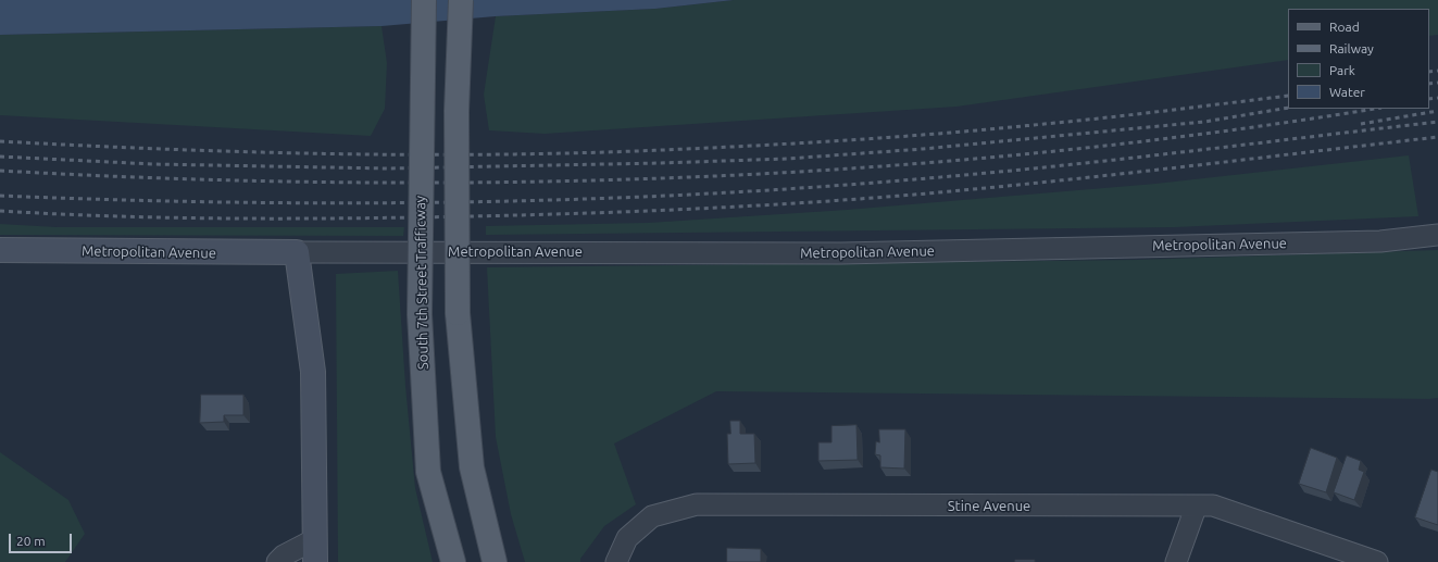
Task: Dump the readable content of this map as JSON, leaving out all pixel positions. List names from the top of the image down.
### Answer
{
  "streets": {
    "main road": ["Metropolitan Avenue", "South 7th Street Trafficway"],
    "street": ["Stine Avenue"]
  },
  "legend": [
    "Road",
    "Railway",
    "Park",
    "Water"
  ],
  "scale_bar": "20 m"
}
